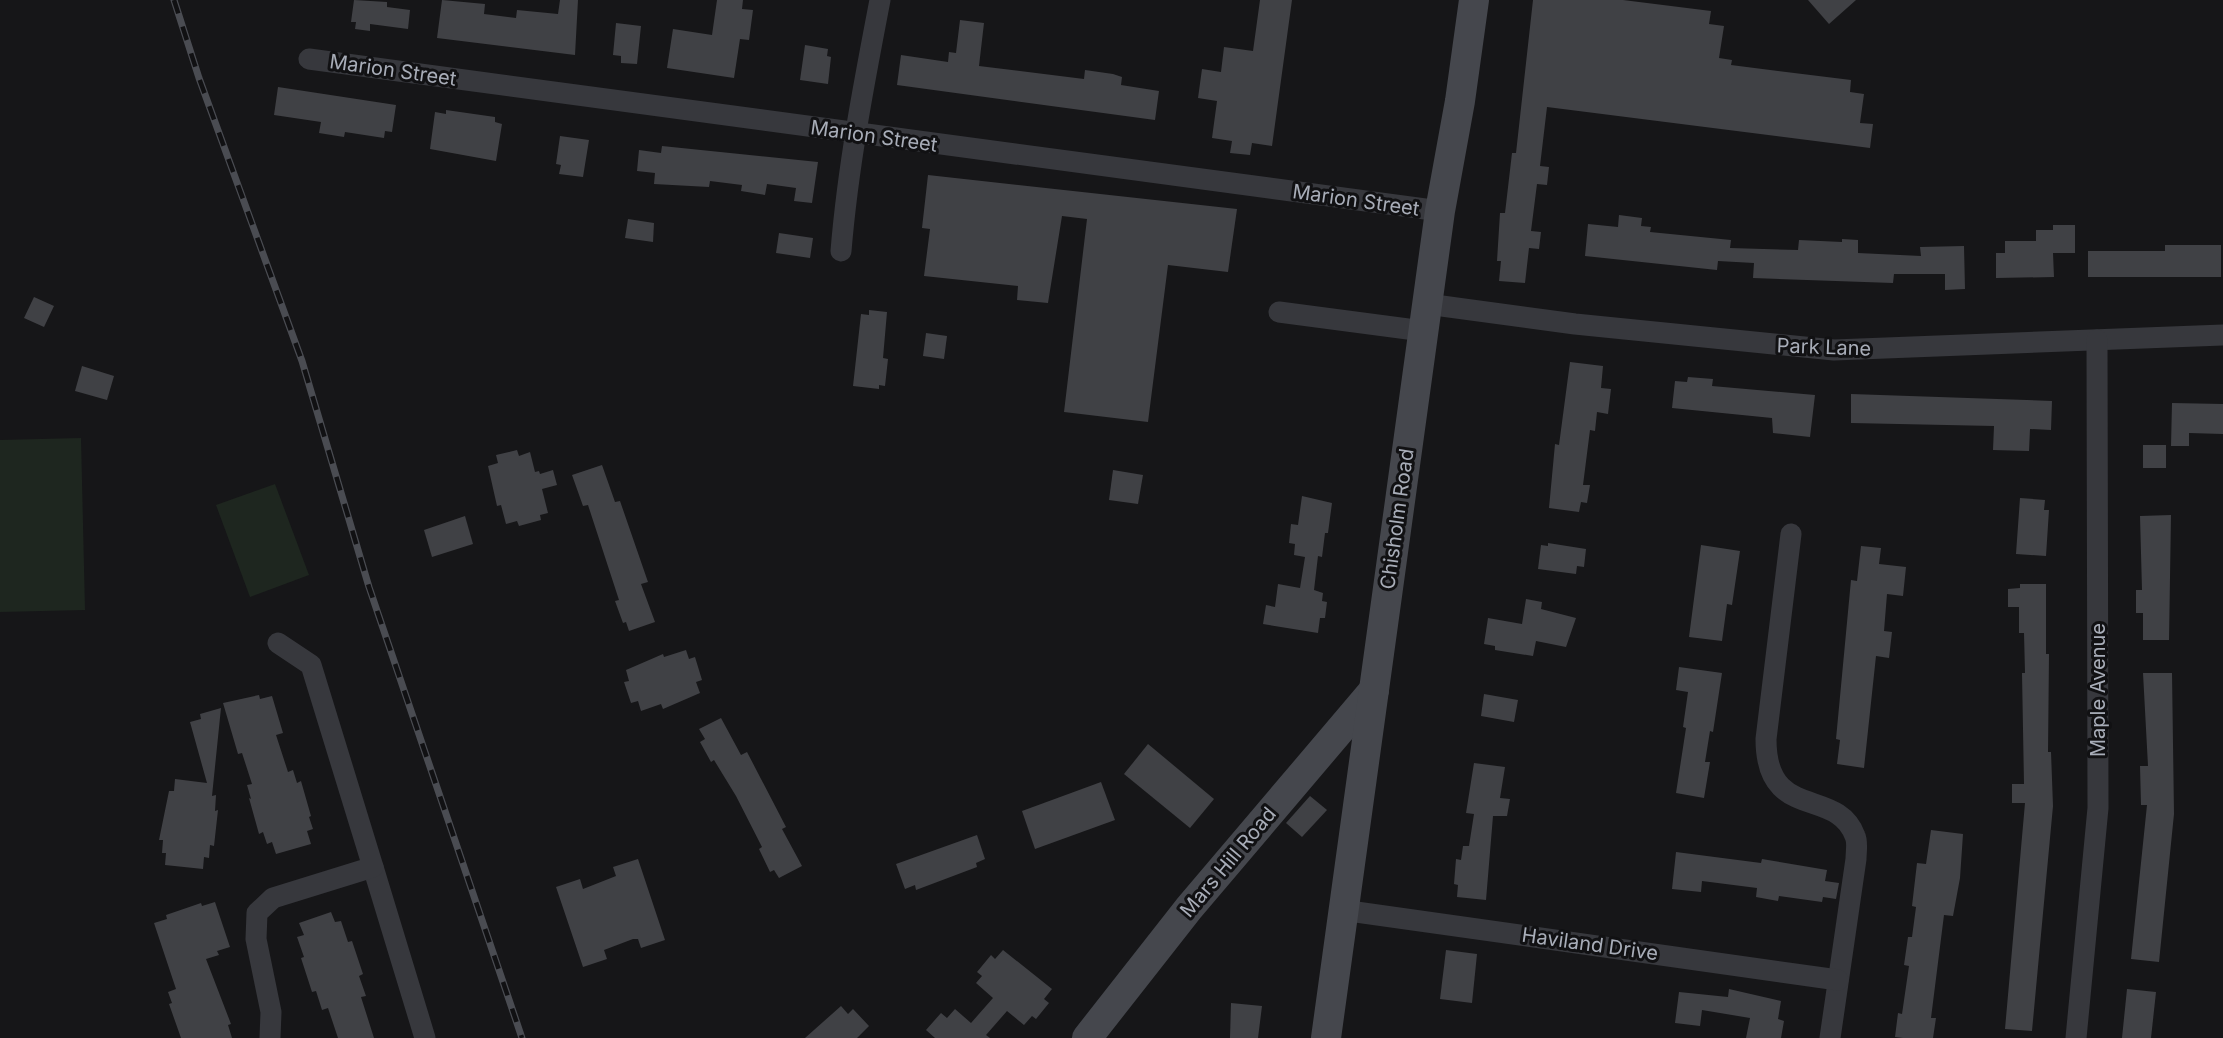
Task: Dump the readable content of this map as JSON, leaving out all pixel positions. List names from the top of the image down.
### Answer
{
  "streets": {
    "main road": ["Chisholm Road", "Mars Hill Road"],
    "street": [
      "Marion Street",
      "Park Lane",
      "Maple Avenue",
      "Haviland Drive"
    ]
  },
  "crossings": [
    ["Marion Street", "Chisholm Road"],
    ["Park Lane", "Chisholm Road"],
    ["Park Lane", "Maple Avenue"],
    ["Chisholm Road", "Mars Hill Road"],
    ["Chisholm Road", "Haviland Drive"]
  ]
}
